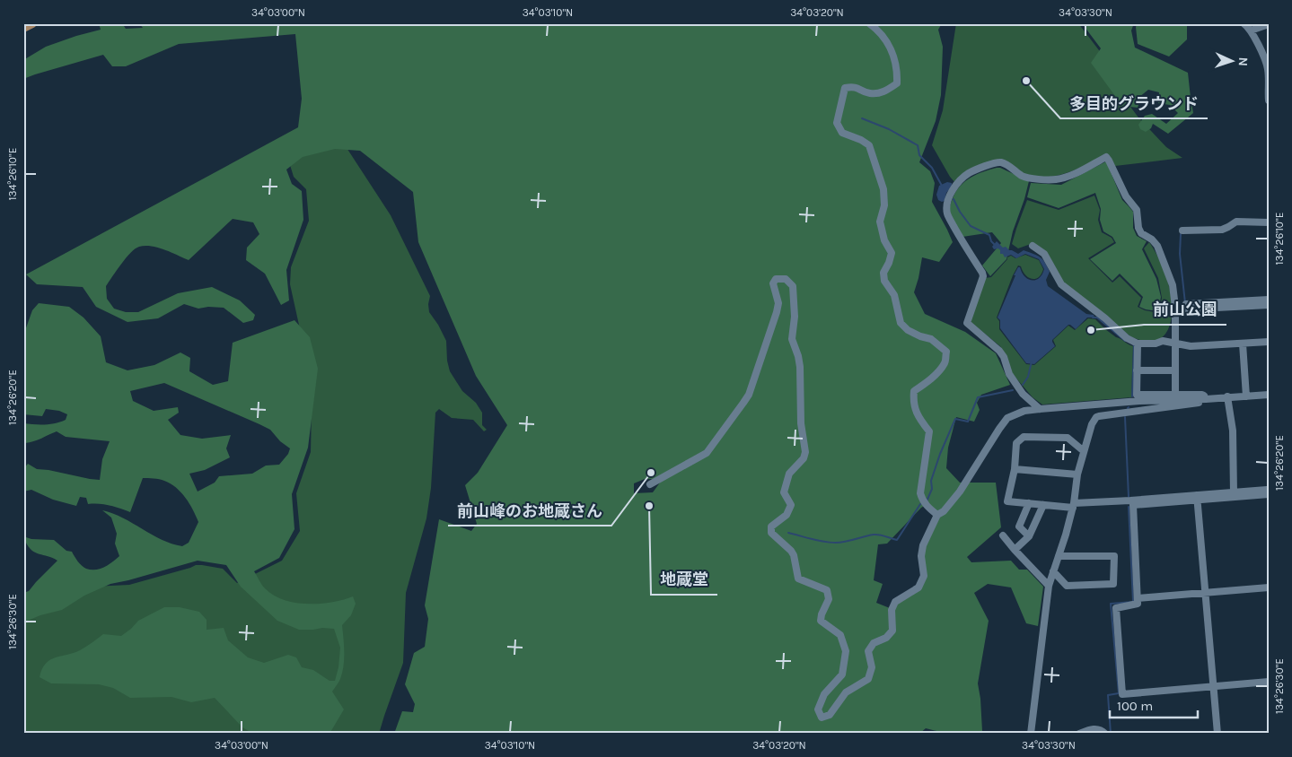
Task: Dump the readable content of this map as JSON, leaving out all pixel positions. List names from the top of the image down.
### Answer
{
  "places": [
    "多目的グラウンド",
    "前山公園",
    "前山峰のお地蔵さん",
    "地蔵堂"
  ],
  "scale_bar": "100 m",
  "north": "right",
  "coordinates": [
    "34°03'00\"N",
    "34°03'10\"N",
    "34°03'20\"N",
    "34°03'30\"N",
    "134°26'10\"E",
    "134°26'20\"E",
    "134°26'30\"E"
  ]
}
